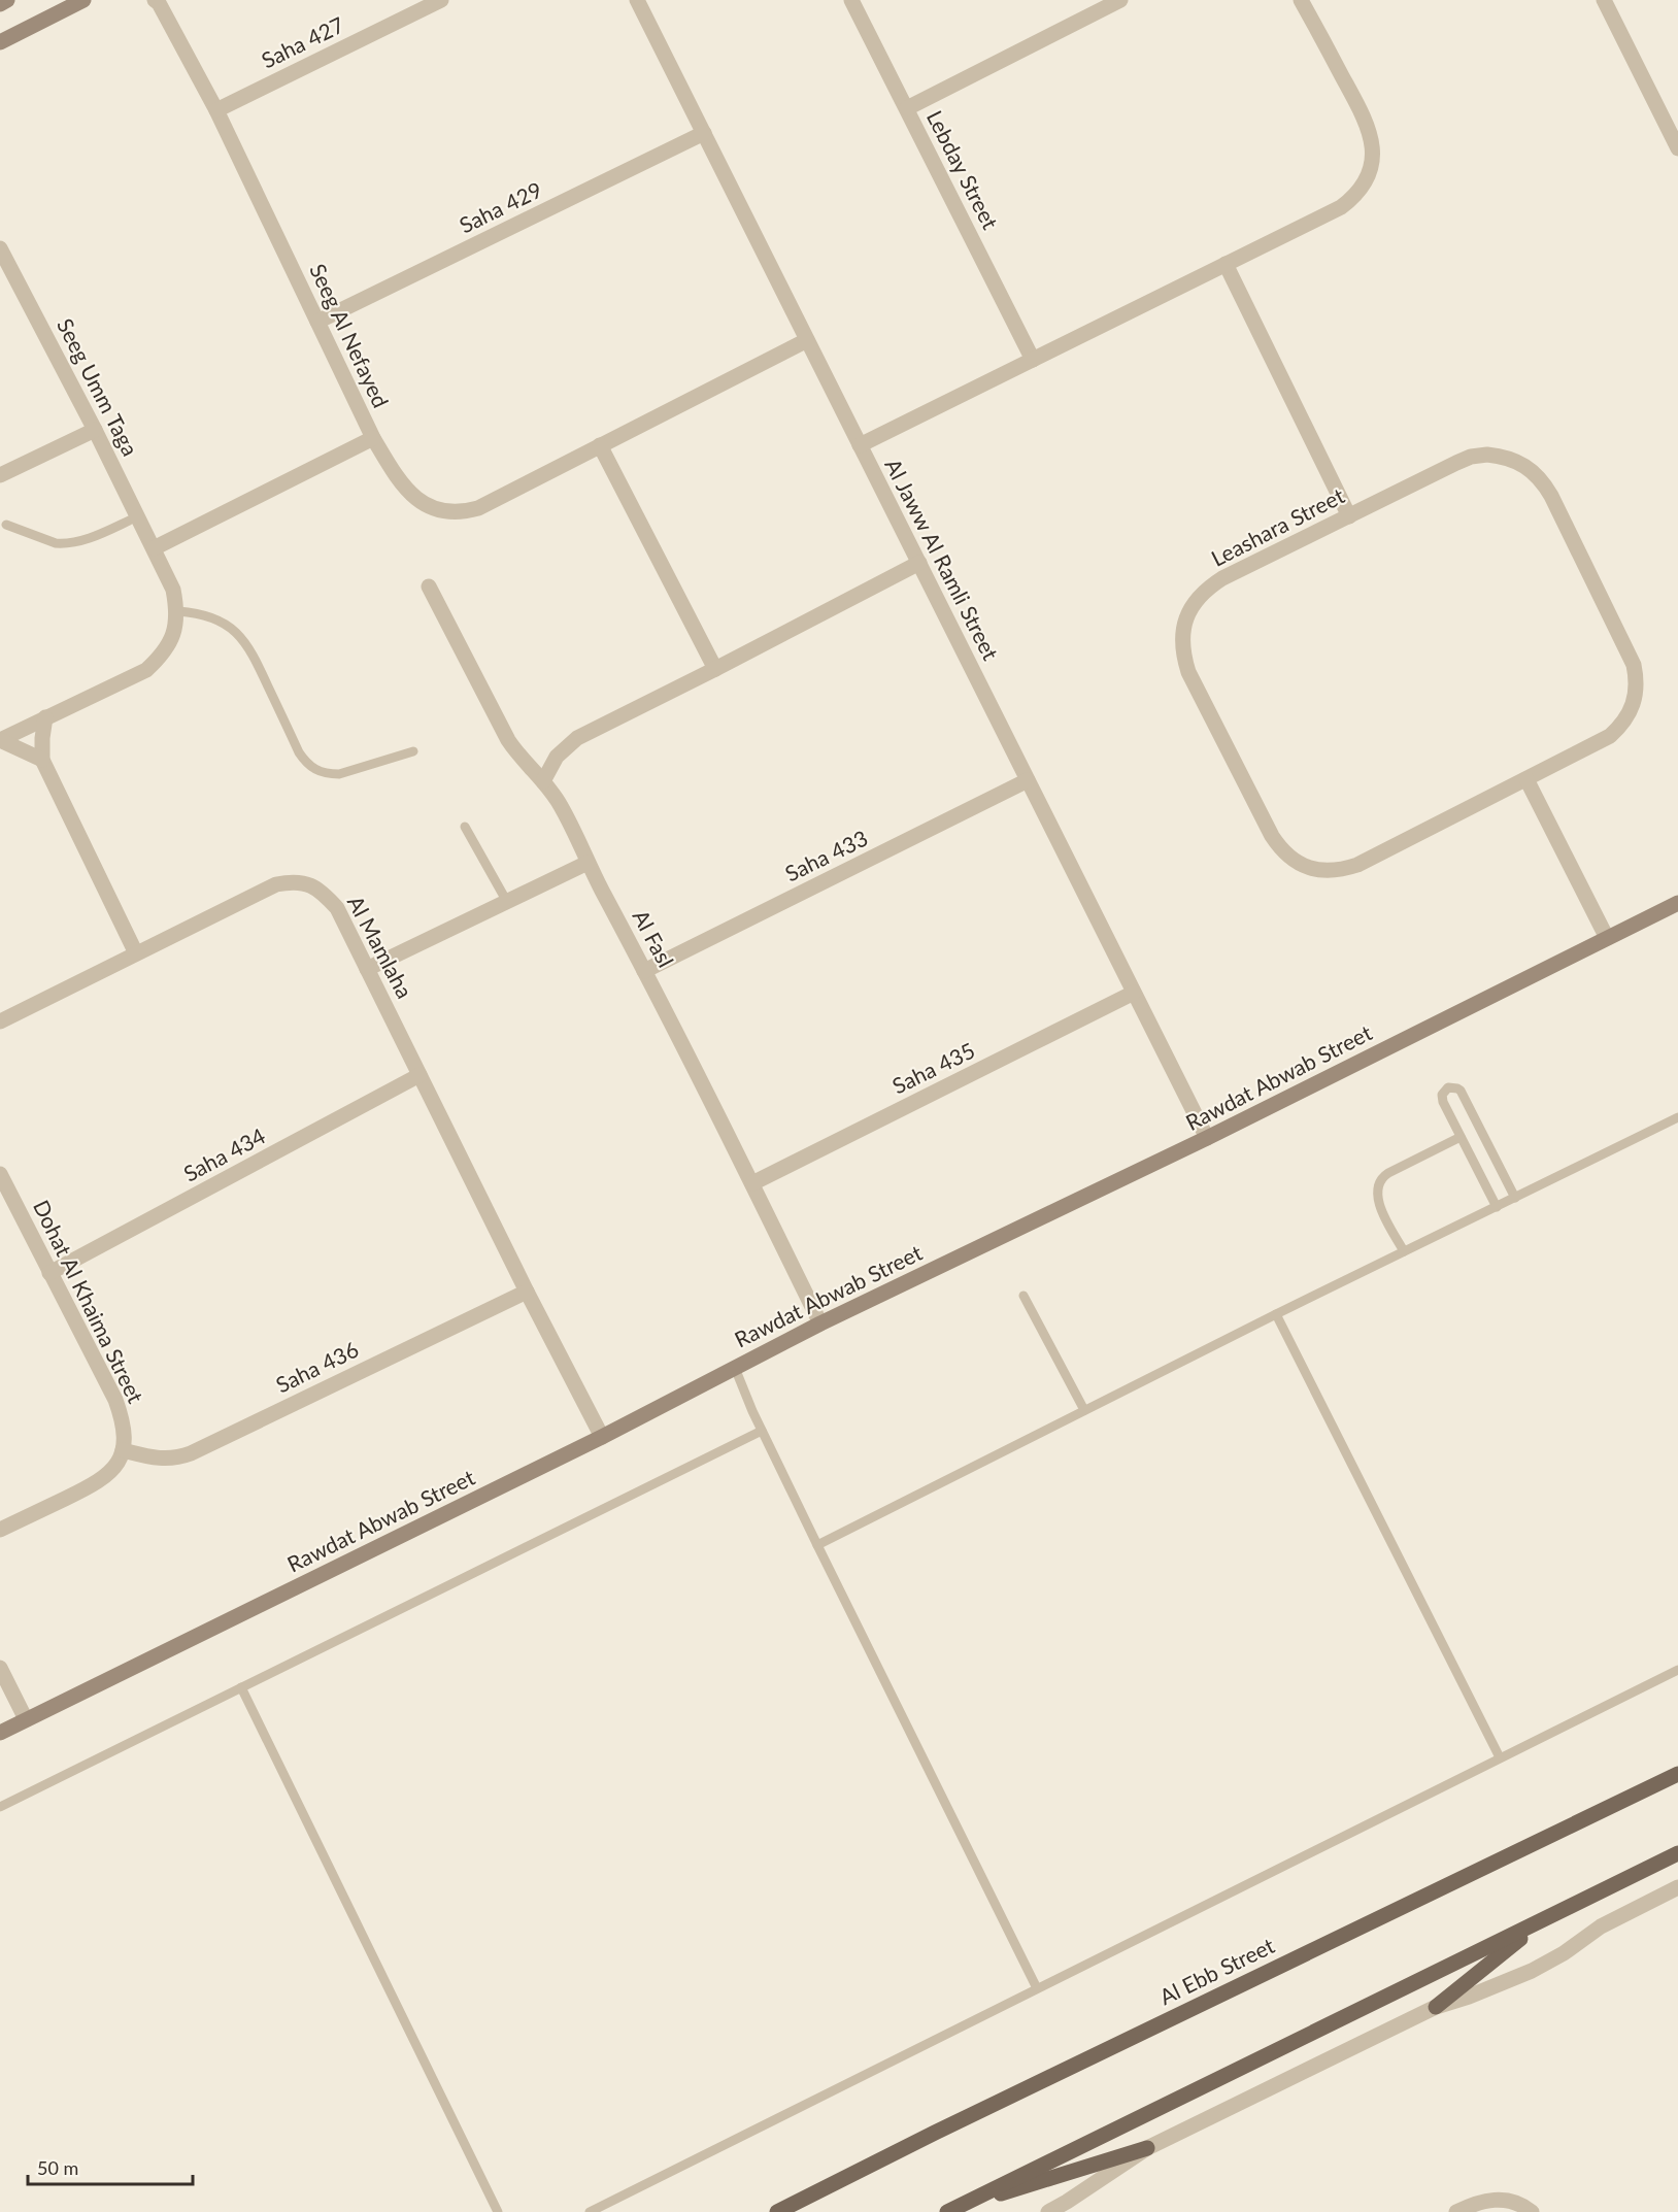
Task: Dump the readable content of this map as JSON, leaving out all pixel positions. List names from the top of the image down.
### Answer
{
  "streets": {
    "main road": ["Al Ebb Street"],
    "street": [
      "Saha 427",
      "Lebday Street",
      "Saha 429",
      "Seeg Al Nefayed",
      "Seeg Umm Taga",
      "Leashara Street",
      "Al Jaww Al Ramli Street",
      "Saha 433",
      "Al Fasl",
      "Al Mamlaha",
      "Saha 435",
      "Rawdat Abwab Street",
      "Saha 434",
      "Dohat Al Khaima Street",
      "Saha 436"
    ]
  },
  "crossings": [
    ["Saha 427", "Seeg Al Nefayed"],
    ["Saha 429", "Seeg Al Nefayed"],
    ["Saha 429", "Al Jaww Al Ramli Street"],
    ["Seeg Al Nefayed", "Al Jaww Al Ramli Street"],
    ["Al Jaww Al Ramli Street", "Saha 433"],
    ["Al Jaww Al Ramli Street", "Saha 435"],
    ["Al Jaww Al Ramli Street", "Rawdat Abwab Street"],
    ["Saha 433", "Al Fasl"],
    ["Al Fasl", "Saha 435"],
    ["Al Fasl", "Rawdat Abwab Street"],
    ["Al Mamlaha", "Rawdat Abwab Street"],
    ["Al Mamlaha", "Saha 434"],
    ["Al Mamlaha", "Saha 436"],
    ["Saha 434", "Dohat Al Khaima Street"],
    ["Dohat Al Khaima Street", "Saha 436"]
  ],
  "scale_bar": "50 m"
}
